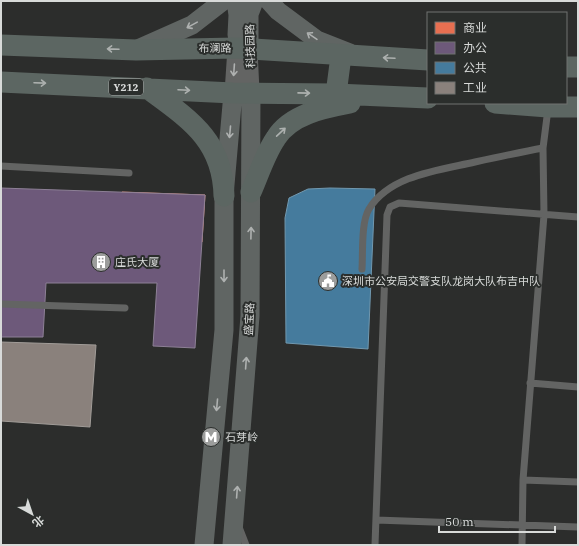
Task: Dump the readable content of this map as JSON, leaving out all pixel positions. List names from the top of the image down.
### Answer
{
  "streets": {
    "main road": [
      "科技园路",
      "布澜路",
      "Y212",
      "盛宝路"
    ]
  },
  "crossings": [
    ["科技园路", "布澜路"],
    ["科技园路", "Y212"],
    ["科技园路", "盛宝路"],
    ["Y212", "盛宝路"]
  ],
  "places": {
    "building": ["庄氏大厦"],
    "public building": ["深圳市公安局交警支队龙岗大队布吉中队"],
    "metro station": ["石芽岭"]
  },
  "legend": [
    "商业",
    "办公",
    "公共",
    "工业"
  ],
  "scale_bar": "50 m",
  "north": "bottom right"
}
